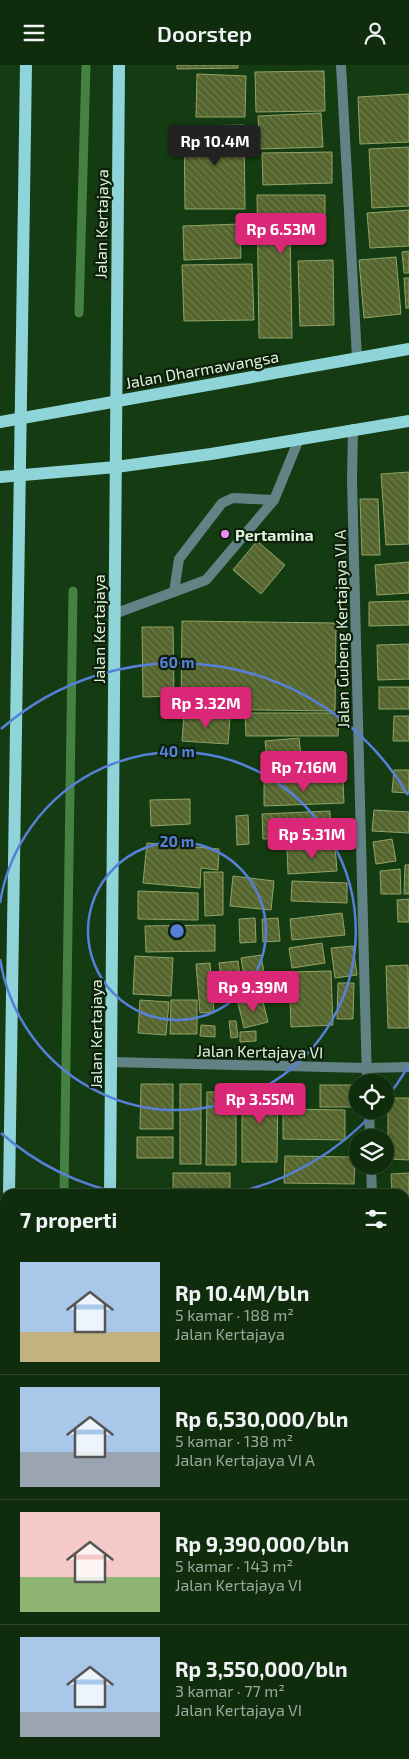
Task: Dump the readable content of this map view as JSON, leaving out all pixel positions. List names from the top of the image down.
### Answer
{
  "streets": {
    "main road": ["Jalan Kertajaya", "Jalan Dharmawangsa"],
    "street": ["Jalan Gubeng Kertajaya VI A", "Jalan Kertajaya VI"]
  },
  "crossings": [
    ["Jalan Kertajaya", "Jalan Dharmawangsa"],
    ["Jalan Kertajaya", "Jalan Kertajaya VI"],
    ["Jalan Gubeng Kertajaya VI A", "Jalan Kertajaya VI"]
  ],
  "places": ["Pertamina"],
  "page": {
    "header": "Doorstep",
    "price": [
      "Rp 10.4M",
      "Rp 6.53M",
      "Rp 3.32M",
      "Rp 7.16M",
      "Rp 5.31M",
      "Rp 9.39M",
      "Rp 3.55M"
    ],
    "heading": "7 properti",
    "list": [
      {
        "name": "Rp 10.4M/bln",
        "note": "5 kamar · 188 m² · Jalan Kertajaya"
      },
      {
        "name": "Rp 6,530,000/bln",
        "note": "5 kamar · 138 m² · Jalan Kertajaya VI A"
      },
      {
        "name": "Rp 9,390,000/bln",
        "note": "5 kamar · 143 m² · Jalan Kertajaya VI"
      },
      {
        "name": "Rp 3,550,000/bln",
        "note": "3 kamar · 77 m² · Jalan Kertajaya VI"
      }
    ]
  },
  "rings": ["60 m", "40 m", "20 m"]
}
